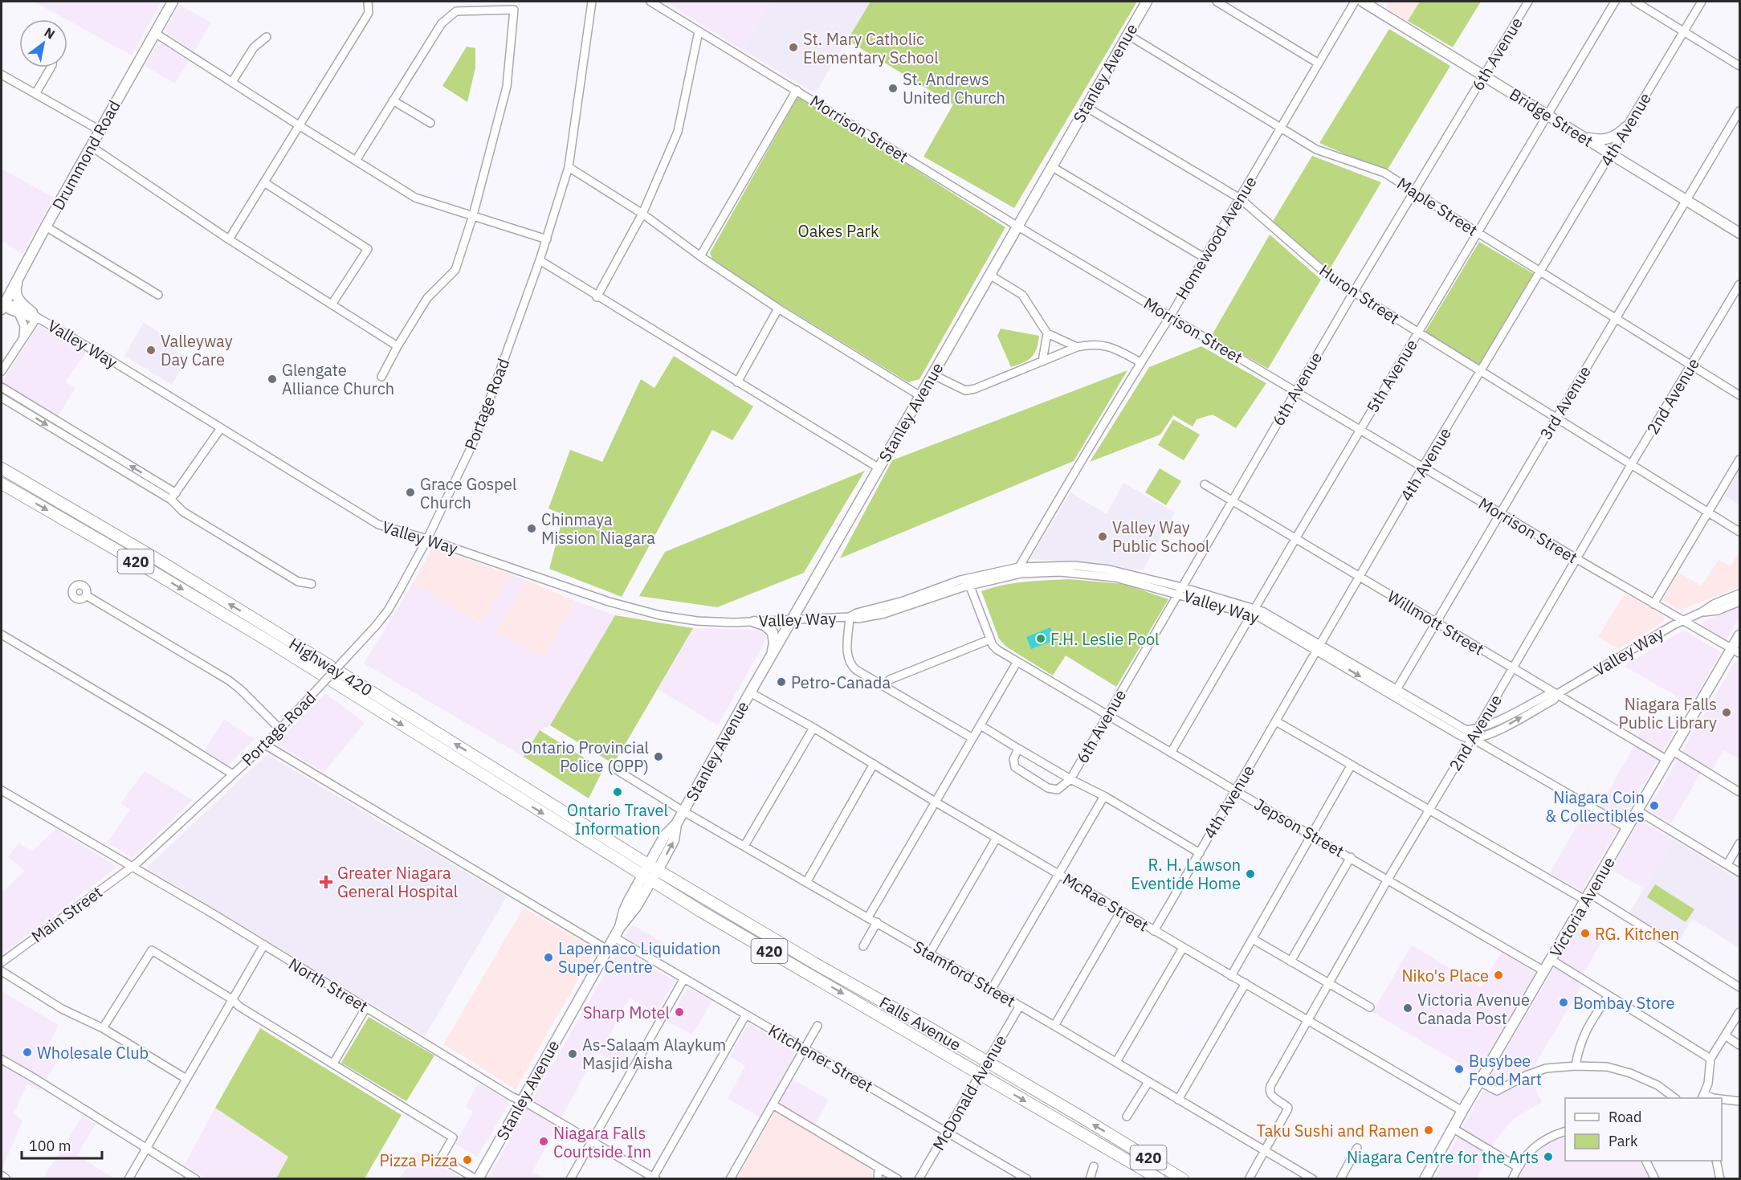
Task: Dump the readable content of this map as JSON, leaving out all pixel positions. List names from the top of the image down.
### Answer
{
  "streets": {
    "highway": ["420", "Highway 420", "Falls Avenue"],
    "main road": [
      "Stanley Avenue",
      "Bridge Street",
      "Drummond Road",
      "Victoria Avenue"
    ],
    "street": [
      "6th Avenue",
      "Morrison Street",
      "4th Avenue",
      "Maple Street",
      "Homewood Avenue",
      "Huron Street",
      "Valley Way",
      "5th Avenue",
      "2nd Avenue",
      "3rd Avenue",
      "Portage Road",
      "Willmott Street",
      "Jepson Street",
      "McRae Street",
      "Main Street",
      "Stamford Street",
      "North Street",
      "Kitchener Street",
      "McDonald Avenue"
    ]
  },
  "crossings": [
    ["6th Avenue", "Bridge Street"],
    ["6th Avenue", "Morrison Street"],
    ["6th Avenue", "Maple Street"],
    ["6th Avenue", "Huron Street"],
    ["6th Avenue", "Valley Way"],
    ["6th Avenue", "Willmott Street"],
    ["6th Avenue", "Jepson Street"],
    ["Stanley Avenue", "Morrison Street"],
    ["Stanley Avenue", "Maple Street"],
    ["Stanley Avenue", "Huron Street"],
    ["Stanley Avenue", "Valley Way"],
    ["Stanley Avenue", "Highway 420"],
    ["Stanley Avenue", "McRae Street"],
    ["Stanley Avenue", "Stamford Street"],
    ["Stanley Avenue", "North Street"],
    ["Stanley Avenue", "Falls Avenue"],
    ["Stanley Avenue", "Kitchener Street"],
    ["Bridge Street", "4th Avenue"],
    ["Bridge Street", "5th Avenue"],
    ["Bridge Street", "3rd Avenue"],
    ["Morrison Street", "4th Avenue"],
    ["Morrison Street", "Homewood Avenue"],
    ["Morrison Street", "Valley Way"],
    ["Morrison Street", "5th Avenue"],
    ["Morrison Street", "2nd Avenue"],
    ["Morrison Street", "3rd Avenue"],
    ["Morrison Street", "Victoria Avenue"],
    ["4th Avenue", "Maple Street"],
    ["4th Avenue", "Huron Street"],
    ["4th Avenue", "Valley Way"],
    ["4th Avenue", "Willmott Street"],
    ["4th Avenue", "Jepson Street"],
    ["4th Avenue", "McRae Street"],
    ["Drummond Road", "Valley Way"],
    ["Maple Street", "Homewood Avenue"],
    ["Maple Street", "5th Avenue"],
    ["Maple Street", "2nd Avenue"],
    ["Maple Street", "3rd Avenue"],
    ["Homewood Avenue", "Huron Street"],
    ["Homewood Avenue", "Valley Way"],
    ["Huron Street", "5th Avenue"],
    ["Huron Street", "2nd Avenue"],
    ["Huron Street", "3rd Avenue"],
    ["Valley Way", "5th Avenue"],
    ["Valley Way", "2nd Avenue"],
    ["Valley Way", "3rd Avenue"],
    ["Valley Way", "Portage Road"],
    ["Valley Way", "Willmott Street"],
    ["Valley Way", "Jepson Street"],
    ["5th Avenue", "Willmott Street"],
    ["5th Avenue", "Jepson Street"],
    ["2nd Avenue", "Willmott Street"],
    ["2nd Avenue", "Jepson Street"],
    ["2nd Avenue", "McRae Street"],
    ["2nd Avenue", "Stamford Street"],
    ["3rd Avenue", "Willmott Street"],
    ["Portage Road", "Main Street"],
    ["Portage Road", "North Street"],
    ["Willmott Street", "Victoria Avenue"],
    ["Highway 420", "Falls Avenue"],
    ["Jepson Street", "Victoria Avenue"],
    ["McRae Street", "Victoria Avenue"],
    ["Main Street", "North Street"],
    ["Stamford Street", "McDonald Avenue"],
    ["Falls Avenue", "McDonald Avenue"],
    ["Kitchener Street", "McDonald Avenue"]
  ],
  "parks": ["Oakes Park"],
  "places": {
    "other": [
      "St. Mary Catholic Elementary School",
      "St. Andrews United Church",
      "Valleyway Day Care",
      "Glengate Alliance Church",
      "Grace Gospel Church",
      "Chinmaya Mission Niagara",
      "Valley Way Public School",
      "F.H. Leslie Pool",
      "Petro-Canada",
      "Niagara Falls Public Library",
      "Ontario Provincial Police (OPP)",
      "Ontario Travel Information",
      "Niagara Coin & Collectibles",
      "R. H. Lawson Eventide Home",
      "RG. Kitchen",
      "Lapennaco Liquidation Super Centre",
      "Niko's Place",
      "Bombay Store",
      "Victoria Avenue Canada Post",
      "Sharp Motel",
      "Wholesale Club",
      "As-Salaam Alaykum Masjid Aisha",
      "Busybee Food Mart",
      "Taku Sushi and Ramen",
      "Niagara Falls Courtside Inn",
      "Niagara Centre for the Arts",
      "Pizza Pizza"
    ],
    "health": ["Greater Niagara General Hospital"]
  },
  "legend": ["Road", "Park"],
  "scale_bar": "100 m",
  "north": "top right"
}
